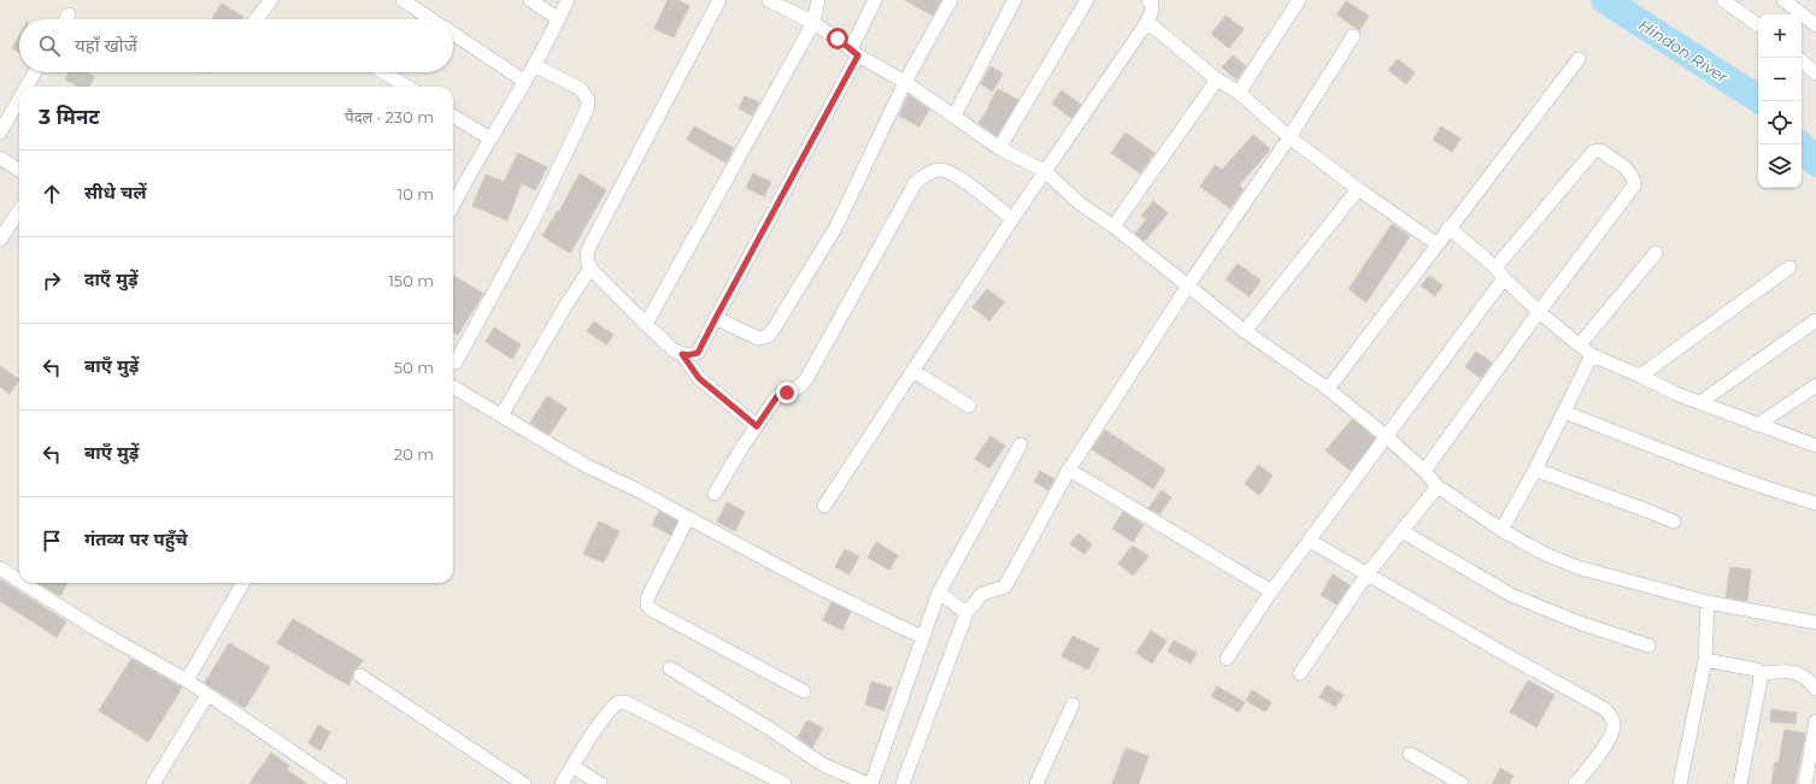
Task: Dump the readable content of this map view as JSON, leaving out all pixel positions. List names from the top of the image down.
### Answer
{
  "water": ["Hindon River"],
  "page": {
    "map_buttons": ["+", "−"],
    "search": "यहाँ खोजें",
    "heading": ["3 मिनट", "पैदल · 230 m"],
    "list": [
      ["सीधे चलें", "10 m"],
      ["दाएँ मुड़ें", "150 m"],
      ["बाएँ मुड़ें", "50 m"],
      ["बाएँ मुड़ें", "20 m"],
      "गंतव्य पर पहुँचे"
    ]
  }
}
